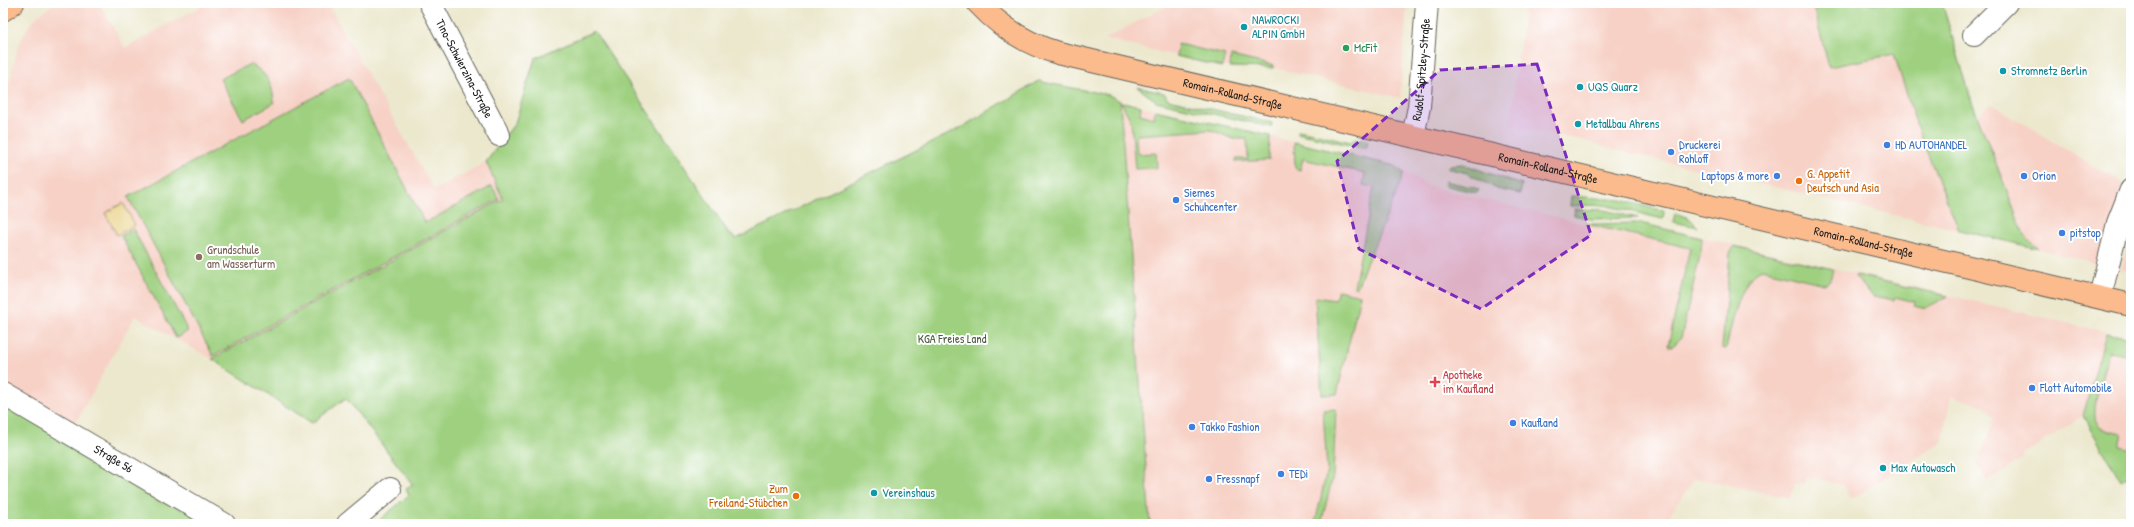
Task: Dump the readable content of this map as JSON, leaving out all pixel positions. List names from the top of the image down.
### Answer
{
  "streets": {
    "main road": ["Romain-Rolland-Straße"],
    "street": ["Tino-Schwierzina-Straße", "Rudolf-Spitzley-Straße", "Straße 56"]
  },
  "crossings": [
    ["Rudolf-Spitzley-Straße", "Romain-Rolland-Straße"]
  ],
  "parks": ["KGA Freies Land"],
  "places": {
    "other": [
      "NAWROCKI ALPIN GmbH",
      "McFit",
      "Stromnetz Berlin",
      "UQS Quarz",
      "Metallbau Ahrens",
      "HD AUTOHANDEL",
      "Druckerei Rohloff",
      "Laptops & more",
      "Orion",
      "G. Appetit Deutsch und Asia",
      "Siemes Schuhcenter",
      "pitstop",
      "Grundschule am Wasserturm",
      "Flott Automobile",
      "Kaufland",
      "Takko Fashion",
      "Max Autowasch",
      "TEDi",
      "Fressnapf",
      "Vereinshaus",
      "Zum Freiland-Stübchen"
    ],
    "health": ["Apotheke im Kaufland"]
  }
}
